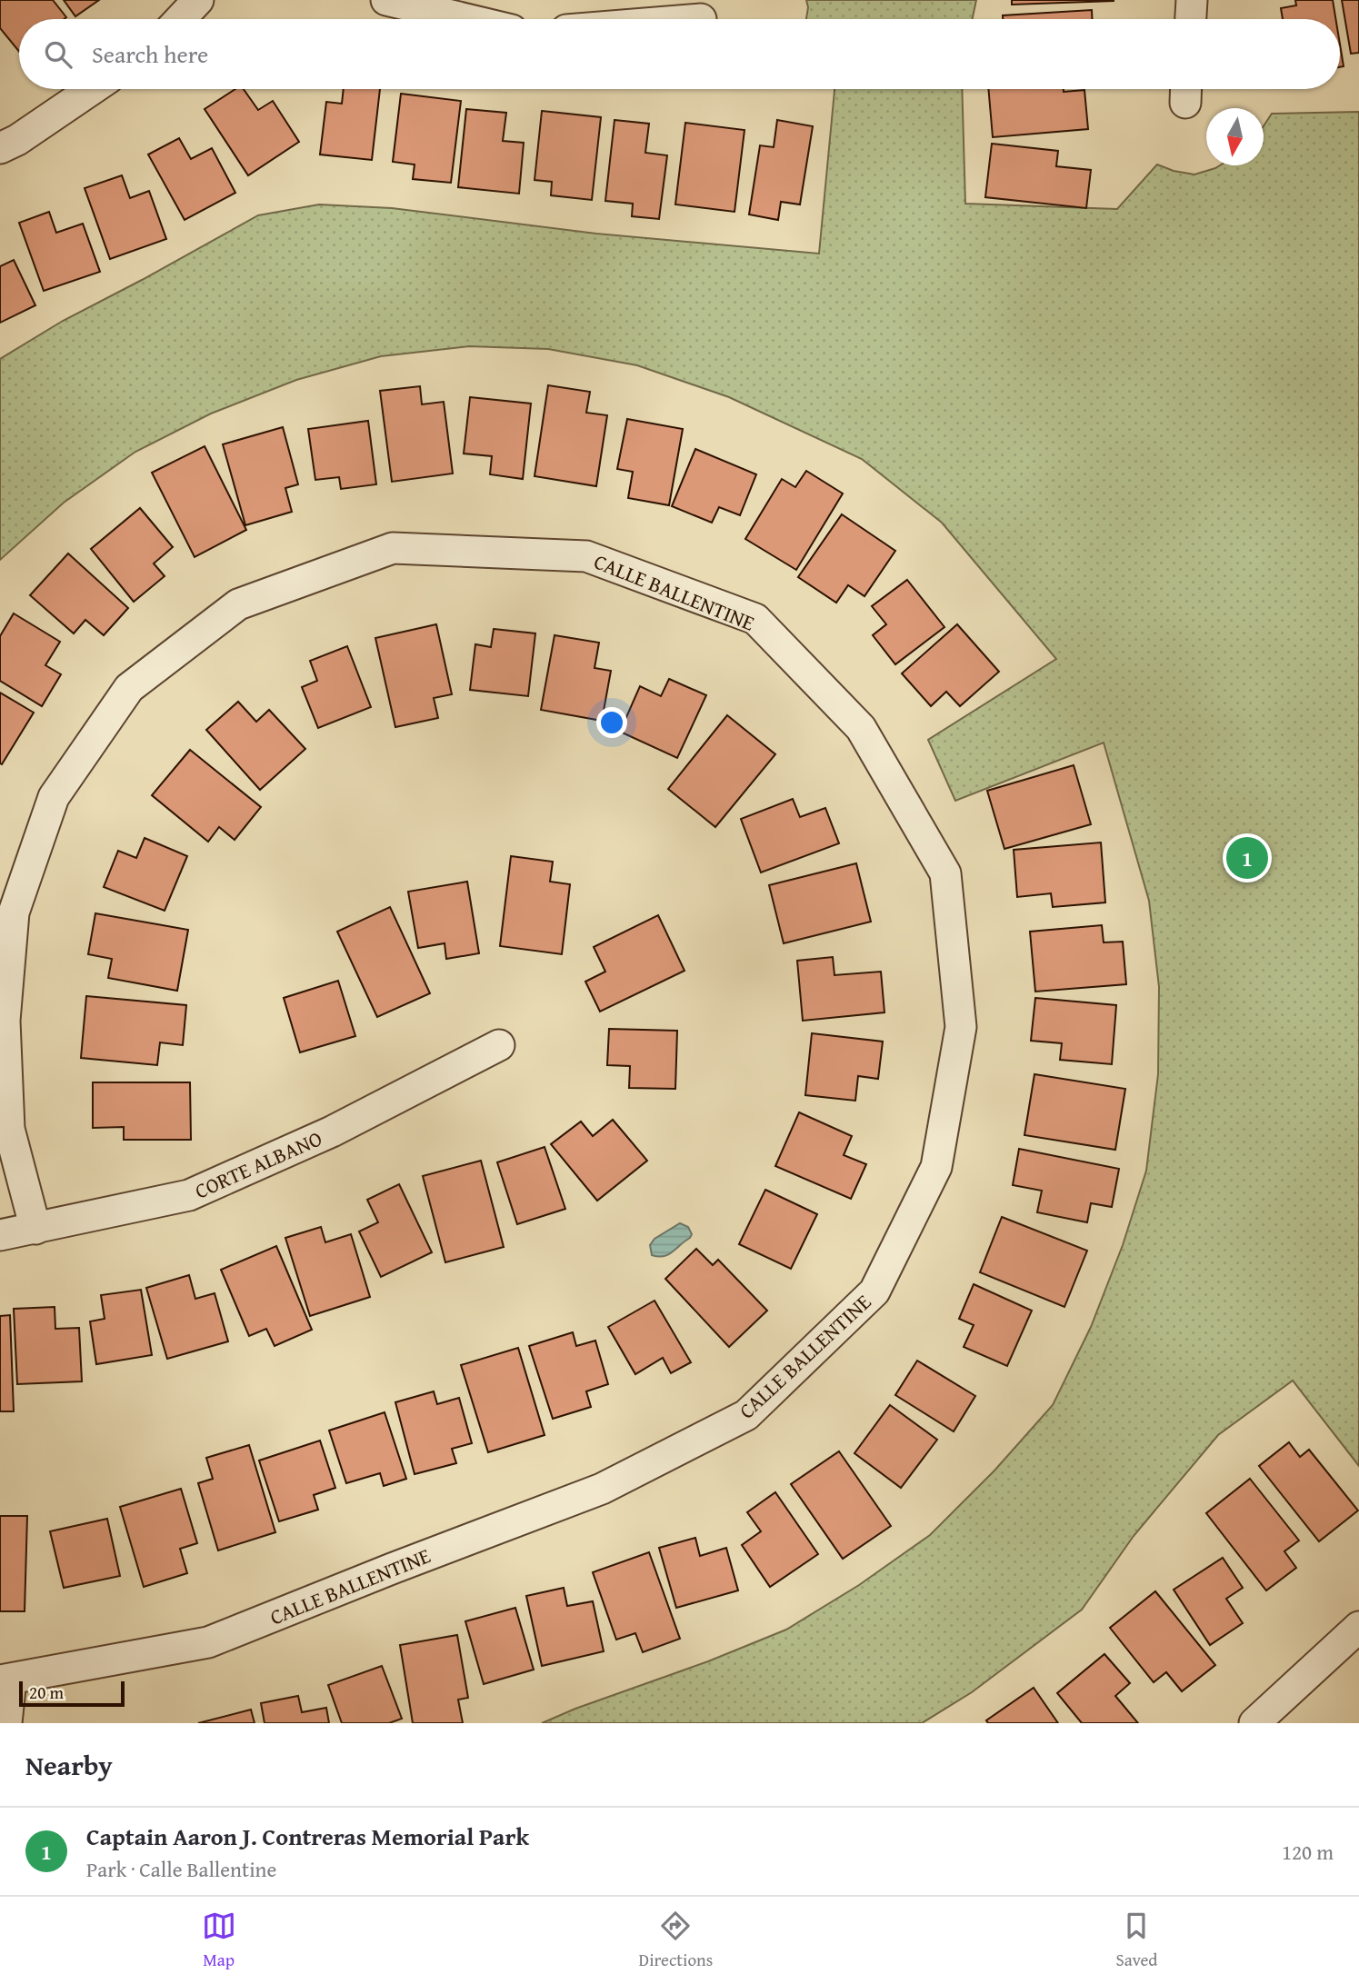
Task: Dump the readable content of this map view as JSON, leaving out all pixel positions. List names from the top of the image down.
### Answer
{
  "streets": {
    "street": ["CALLE BALLENTINE", "CORTE ALBANO"]
  },
  "crossings": [
    ["CALLE BALLENTINE", "CORTE ALBANO"]
  ],
  "scale_bar": "20 m",
  "north": "bottom",
  "page": {
    "search": "Search here",
    "pins": "1",
    "scale": "20 m",
    "heading": "Nearby",
    "list": [
      {
        "mark": "1",
        "name": "Captain Aaron J. Contreras Memorial Park",
        "note": "Park · Calle Ballentine",
        "value": "120 m"
      }
    ],
    "nav": ["Map", "Directions", "Saved"]
  }
}
